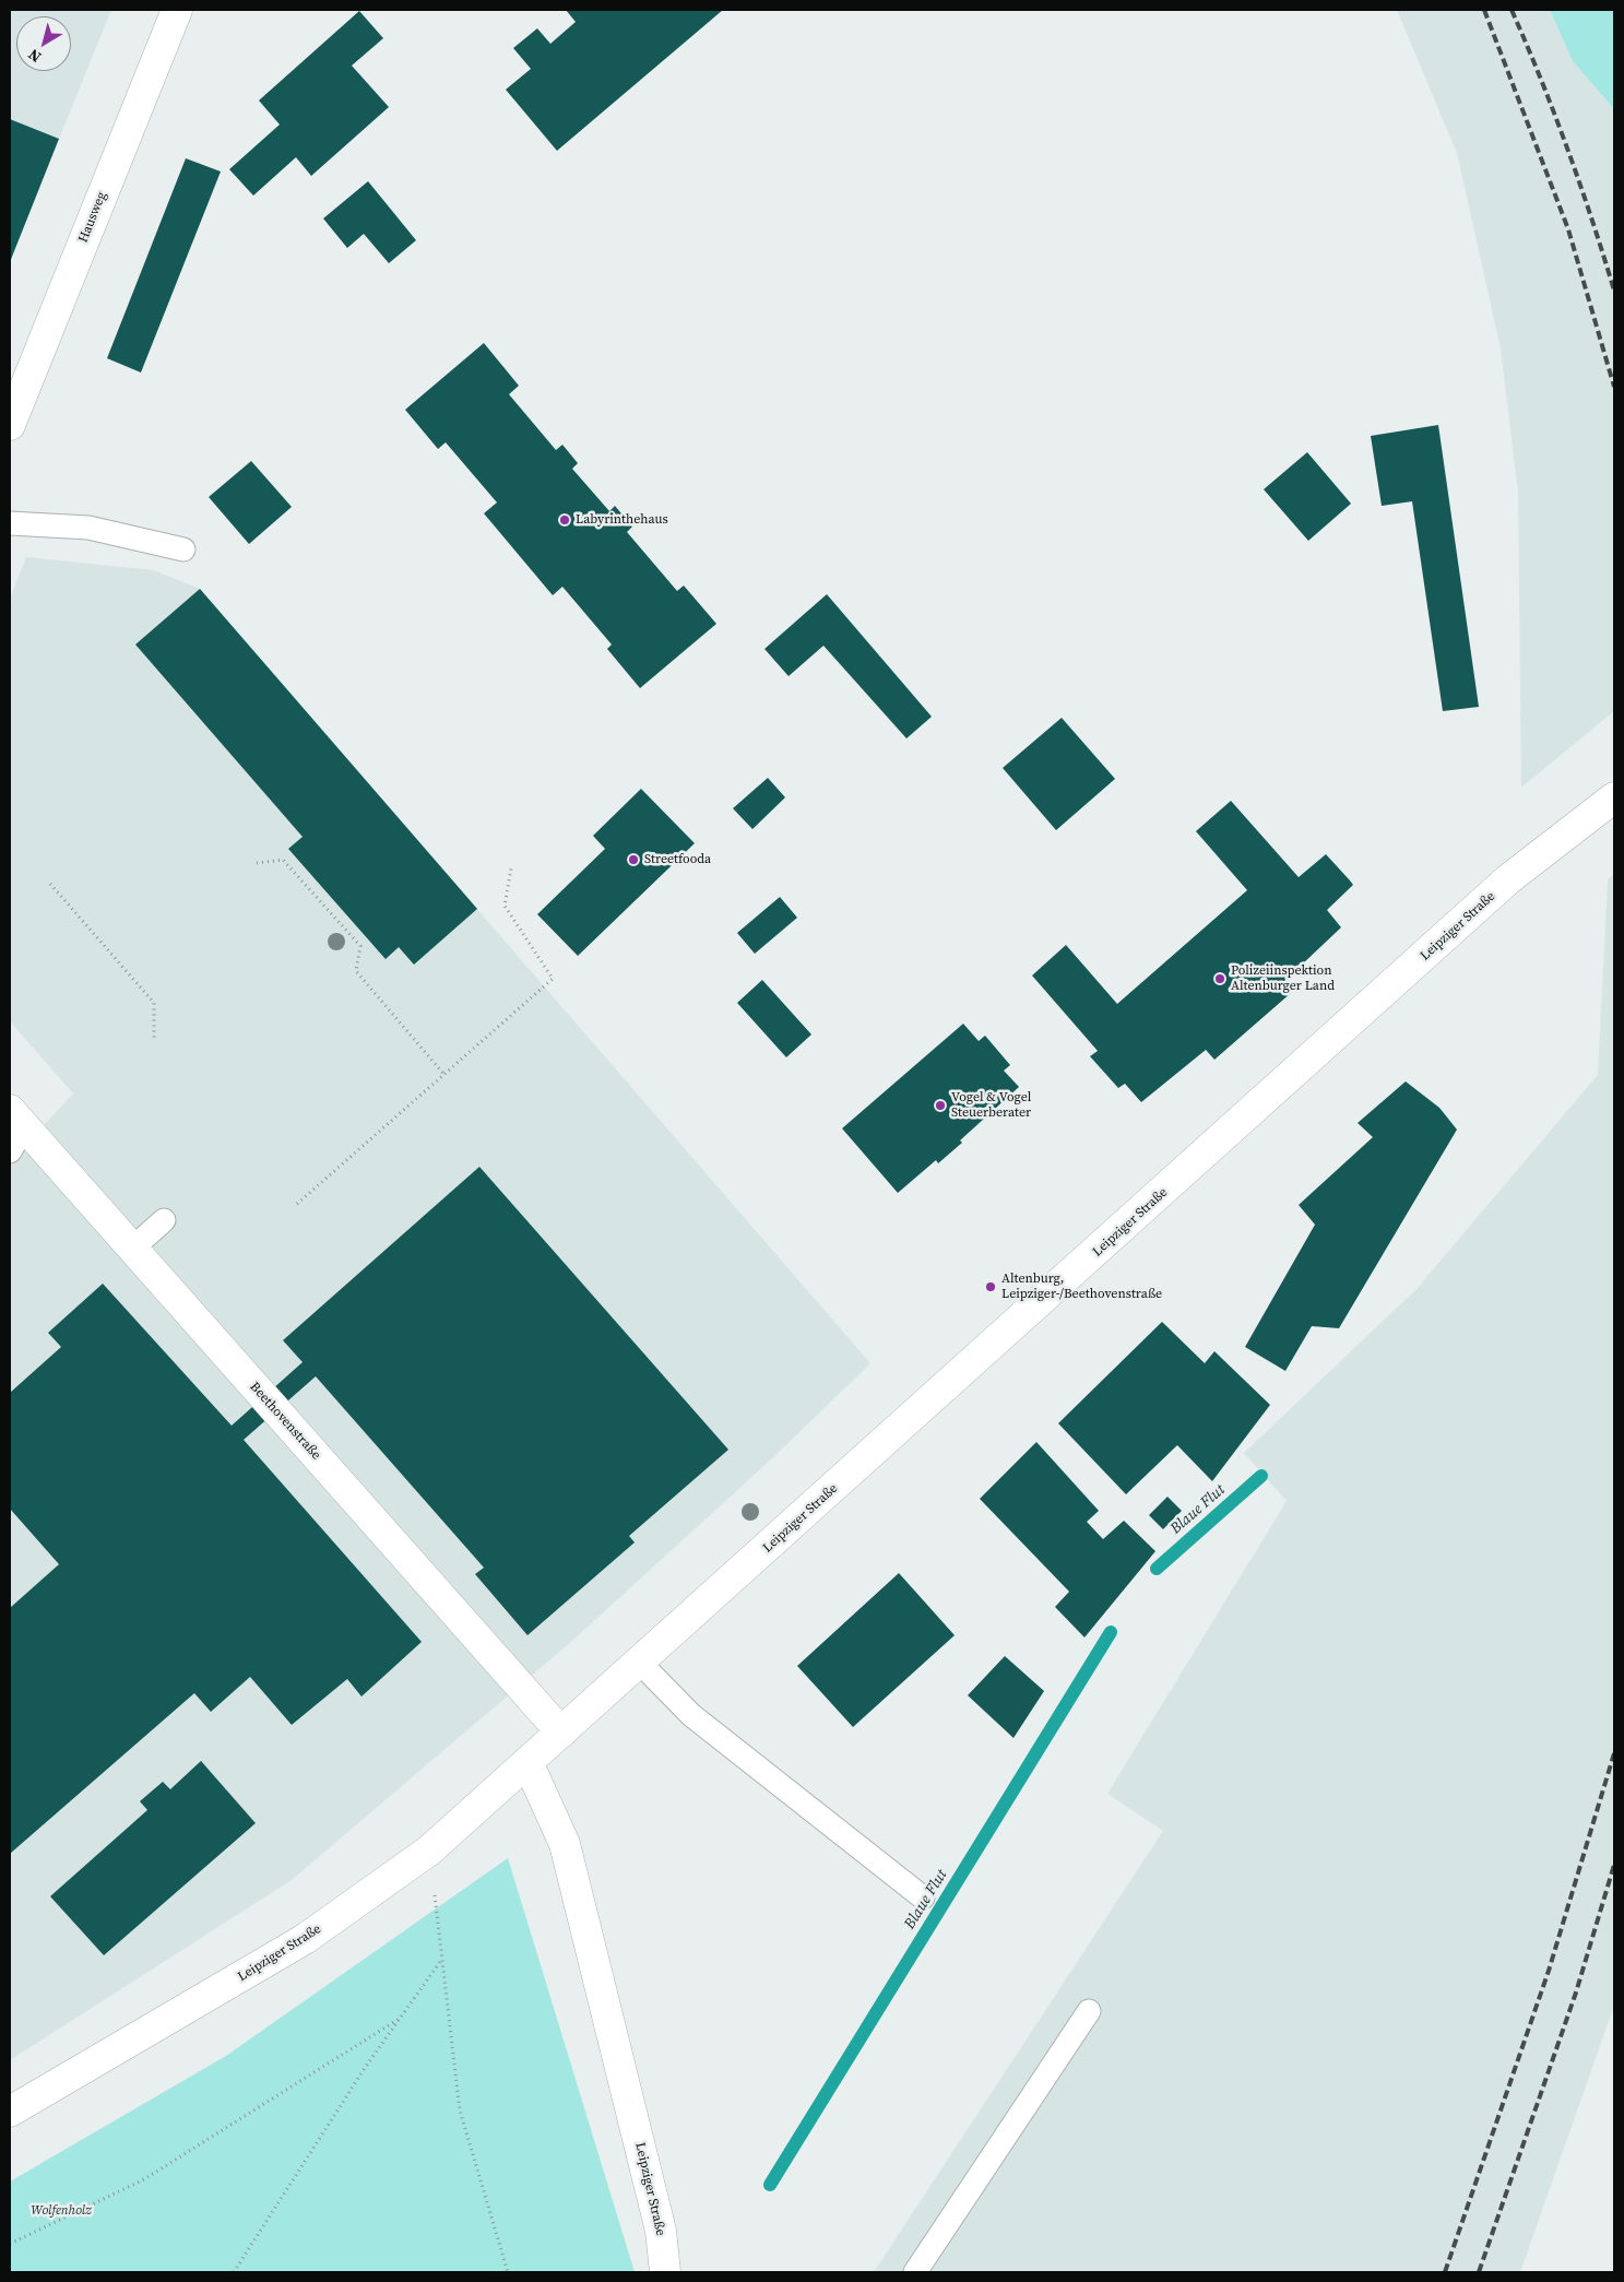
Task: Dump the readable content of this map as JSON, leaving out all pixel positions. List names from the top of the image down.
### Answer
{
  "streets": {
    "street": ["Hausweg", "Leipziger Straße", "Beethovenstraße"]
  },
  "crossings": [
    ["Leipziger Straße", "Beethovenstraße"]
  ],
  "water": ["Blaue Flut"],
  "parks": ["Wolfenholz"],
  "places": [
    "Labyrinthehaus",
    "Streetfooda",
    "Polizeiinspektion Altenburger Land",
    "Vogel & Vogel Steuerberater",
    "Altenburg, Leipziger-/Beethovenstraße"
  ],
  "north": "bottom left"
}
